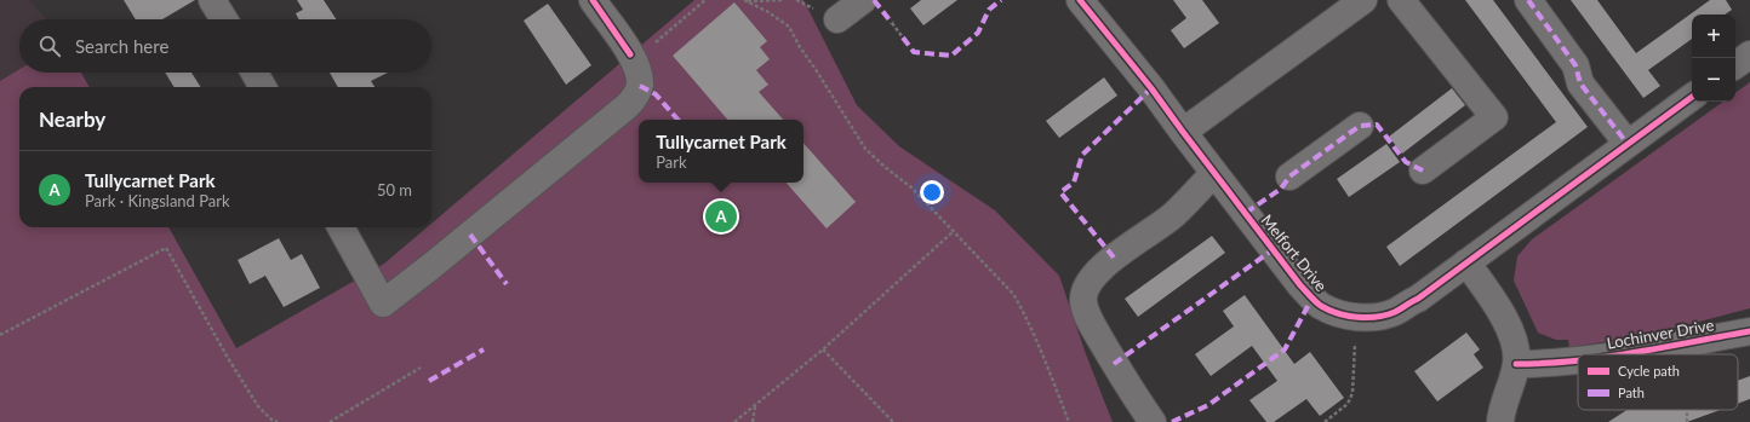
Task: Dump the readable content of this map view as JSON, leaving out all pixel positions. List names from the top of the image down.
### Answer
{
  "streets": {
    "street": ["Melfort Drive", "Lochinver Drive"]
  },
  "legend": ["Cycle path", "Path"],
  "page": {
    "map_buttons": ["+", "−"],
    "search": "Search here",
    "heading": "Nearby",
    "popup": ["Tullycarnet Park", "Park"],
    "list": [
      {
        "mark": "A",
        "name": "Tullycarnet Park",
        "note": "Park · Kingsland Park",
        "value": "50 m"
      }
    ],
    "pins": "A"
  }
}
